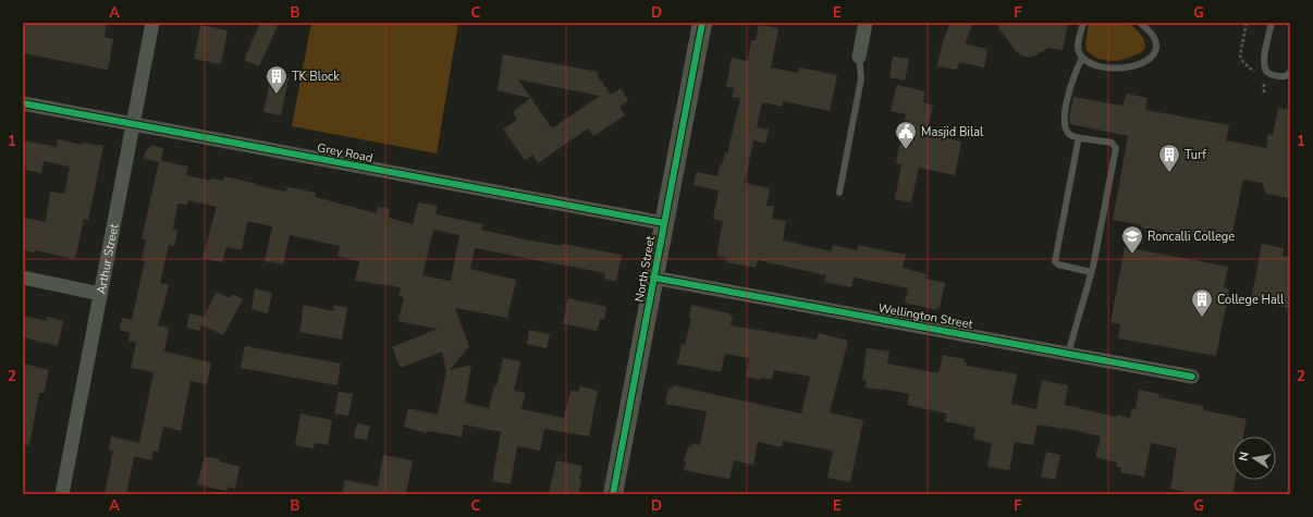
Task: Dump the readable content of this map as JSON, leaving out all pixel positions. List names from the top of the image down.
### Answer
{
  "streets": {
    "street": [
      "Grey Road",
      "Arthur Street",
      "North Street",
      "Wellington Street"
    ]
  },
  "crossings": [
    ["Grey Road", "Arthur Street"],
    ["Grey Road", "North Street"],
    ["North Street", "Wellington Street"]
  ],
  "places": {
    "building": ["TK Block", "Turf", "College Hall"],
    "public building": ["Masjid Bilal"],
    "school or university": ["Roncalli College"]
  },
  "north": "left",
  "grid": {
    "columns": [
      "A",
      "B",
      "C",
      "D",
      "E",
      "F",
      "G"
    ],
    "rows": ["1", "2"]
  }
}
